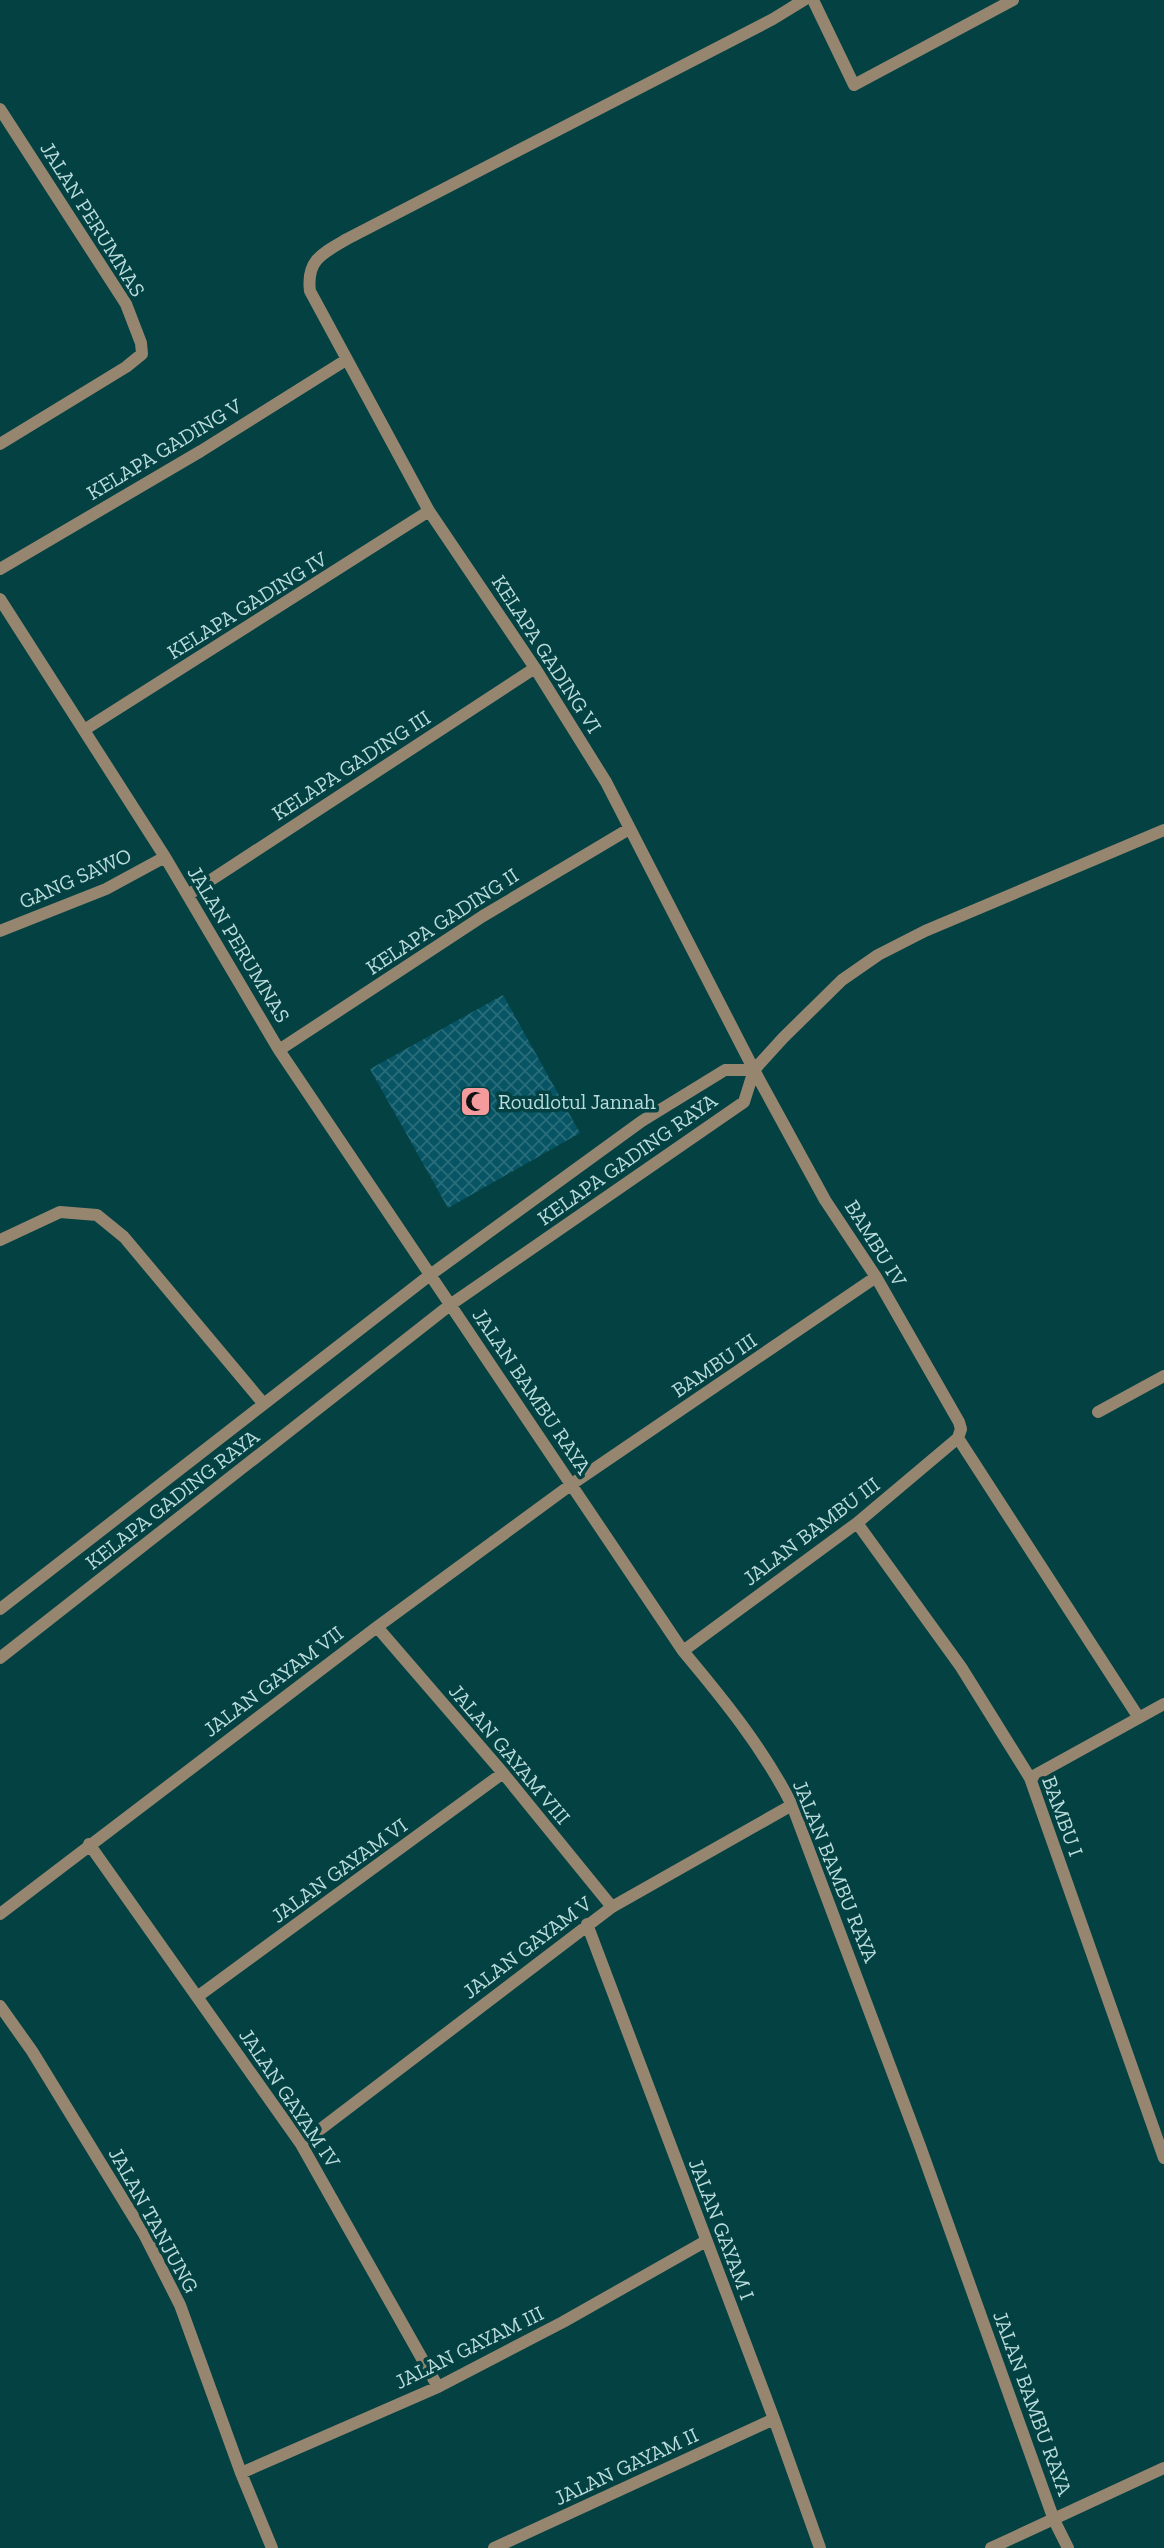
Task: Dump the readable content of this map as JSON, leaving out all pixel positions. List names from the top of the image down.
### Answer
{
  "streets": {
    "street": [
      "JALAN PERUMNAS",
      "KELAPA GADING V",
      "KELAPA GADING IV",
      "KELAPA GADING VI",
      "KELAPA GADING III",
      "GANG SAWO",
      "KELAPA GADING II",
      "KELAPA GADING RAYA",
      "BAMBU IV",
      "BAMBU III",
      "JALAN BAMBU RAYA",
      "JALAN BAMBU III",
      "JALAN GAYAM VII",
      "JALAN GAYAM VIII",
      "BAMBU I",
      "JALAN GAYAM VI",
      "JALAN GAYAM V",
      "JALAN GAYAM IV",
      "JALAN TANJUNG",
      "JALAN GAYAM I",
      "JALAN GAYAM III",
      "JALAN GAYAM II"
    ]
  },
  "crossings": [
    ["JALAN PERUMNAS", "KELAPA GADING IV"],
    ["JALAN PERUMNAS", "KELAPA GADING III"],
    ["JALAN PERUMNAS", "GANG SAWO"],
    ["JALAN PERUMNAS", "KELAPA GADING II"],
    ["JALAN PERUMNAS", "KELAPA GADING RAYA"],
    ["JALAN PERUMNAS", "JALAN BAMBU RAYA"],
    ["KELAPA GADING V", "KELAPA GADING VI"],
    ["KELAPA GADING IV", "KELAPA GADING VI"],
    ["KELAPA GADING VI", "KELAPA GADING III"],
    ["KELAPA GADING VI", "KELAPA GADING II"],
    ["KELAPA GADING VI", "KELAPA GADING RAYA"],
    ["KELAPA GADING VI", "BAMBU IV"],
    ["KELAPA GADING RAYA", "BAMBU IV"],
    ["KELAPA GADING RAYA", "JALAN BAMBU RAYA"],
    ["BAMBU IV", "BAMBU III"],
    ["BAMBU IV", "JALAN BAMBU III"],
    ["BAMBU III", "JALAN BAMBU RAYA"],
    ["BAMBU III", "JALAN GAYAM VII"],
    ["JALAN BAMBU RAYA", "JALAN BAMBU III"],
    ["JALAN BAMBU RAYA", "JALAN GAYAM VII"],
    ["JALAN BAMBU RAYA", "JALAN GAYAM V"],
    ["JALAN BAMBU III", "BAMBU I"],
    ["JALAN GAYAM VII", "JALAN GAYAM VIII"],
    ["JALAN GAYAM VII", "JALAN GAYAM IV"],
    ["JALAN GAYAM VIII", "JALAN GAYAM VI"],
    ["JALAN GAYAM VIII", "JALAN GAYAM V"],
    ["JALAN GAYAM VI", "JALAN GAYAM IV"],
    ["JALAN GAYAM V", "JALAN GAYAM IV"],
    ["JALAN GAYAM V", "JALAN GAYAM I"],
    ["JALAN GAYAM IV", "JALAN GAYAM III"],
    ["JALAN TANJUNG", "JALAN GAYAM III"],
    ["JALAN GAYAM I", "JALAN GAYAM III"],
    ["JALAN GAYAM I", "JALAN GAYAM II"]
  ],
  "places": {
    "mosque": ["Roudlotul Jannah"]
  }
}
